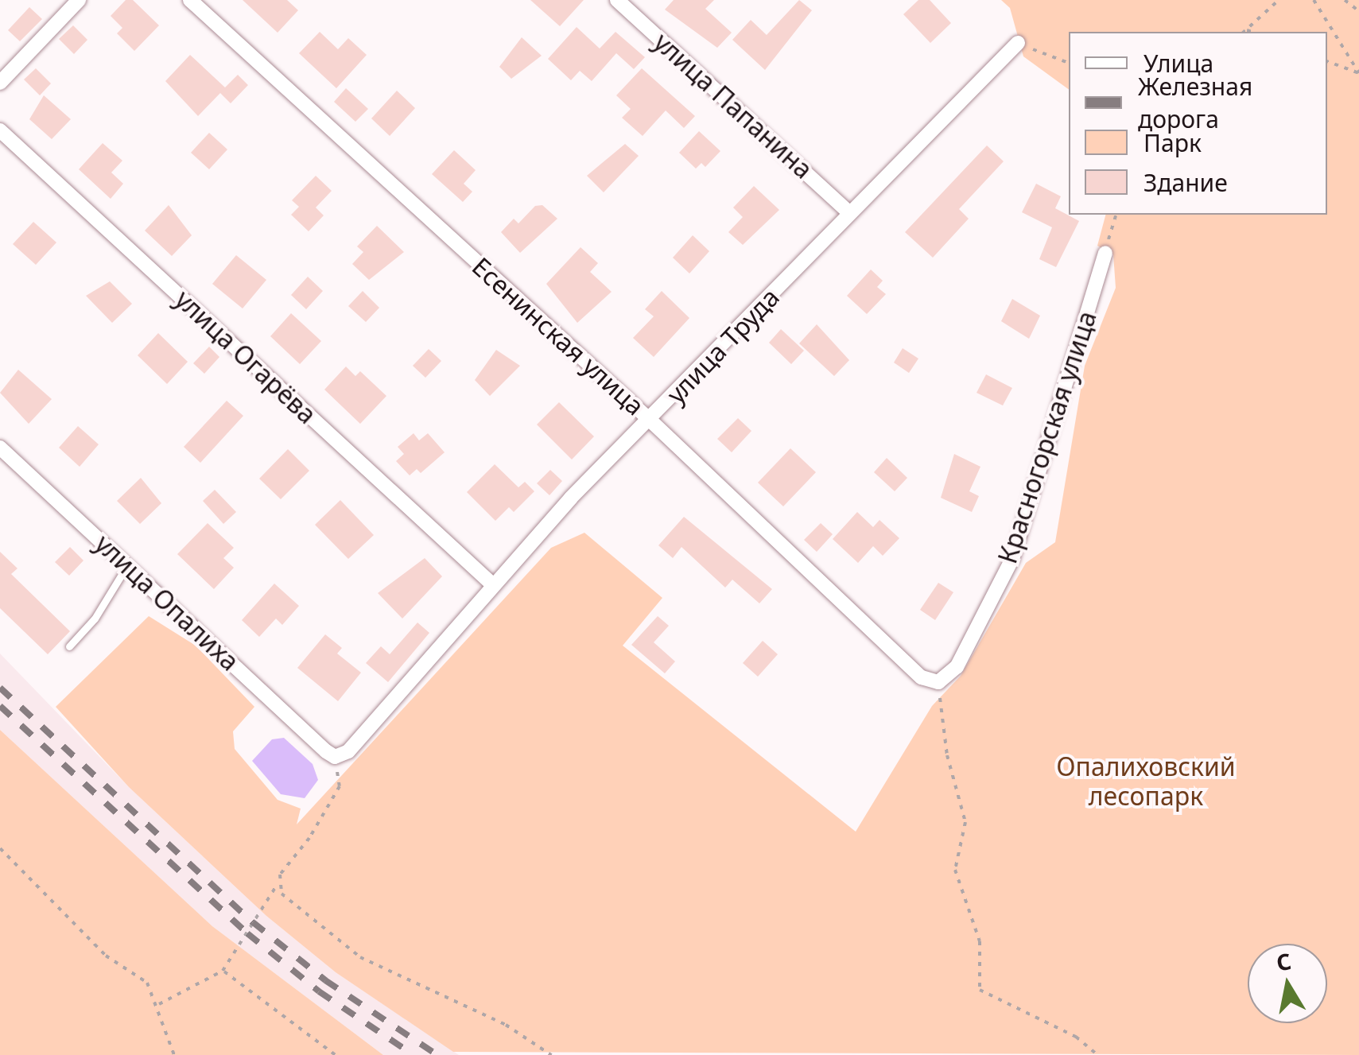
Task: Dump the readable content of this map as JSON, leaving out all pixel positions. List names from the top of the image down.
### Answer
{
  "streets": {
    "street": [
      "улица Папанина",
      "Есенинская улица",
      "улица Труда",
      "улица Огарёва",
      "Красногорская улица",
      "улица Опалиха"
    ]
  },
  "crossings": [
    ["улица Папанина", "улица Труда"],
    ["Есенинская улица", "улица Труда"],
    ["Есенинская улица", "Красногорская улица"],
    ["улица Труда", "улица Огарёва"],
    ["улица Труда", "улица Опалиха"]
  ],
  "parks": ["Опалиховский лесопарк"],
  "legend": [
    "Улица",
    "Железная дорога",
    "Парк",
    "Здание"
  ],
  "north": "top"
}
